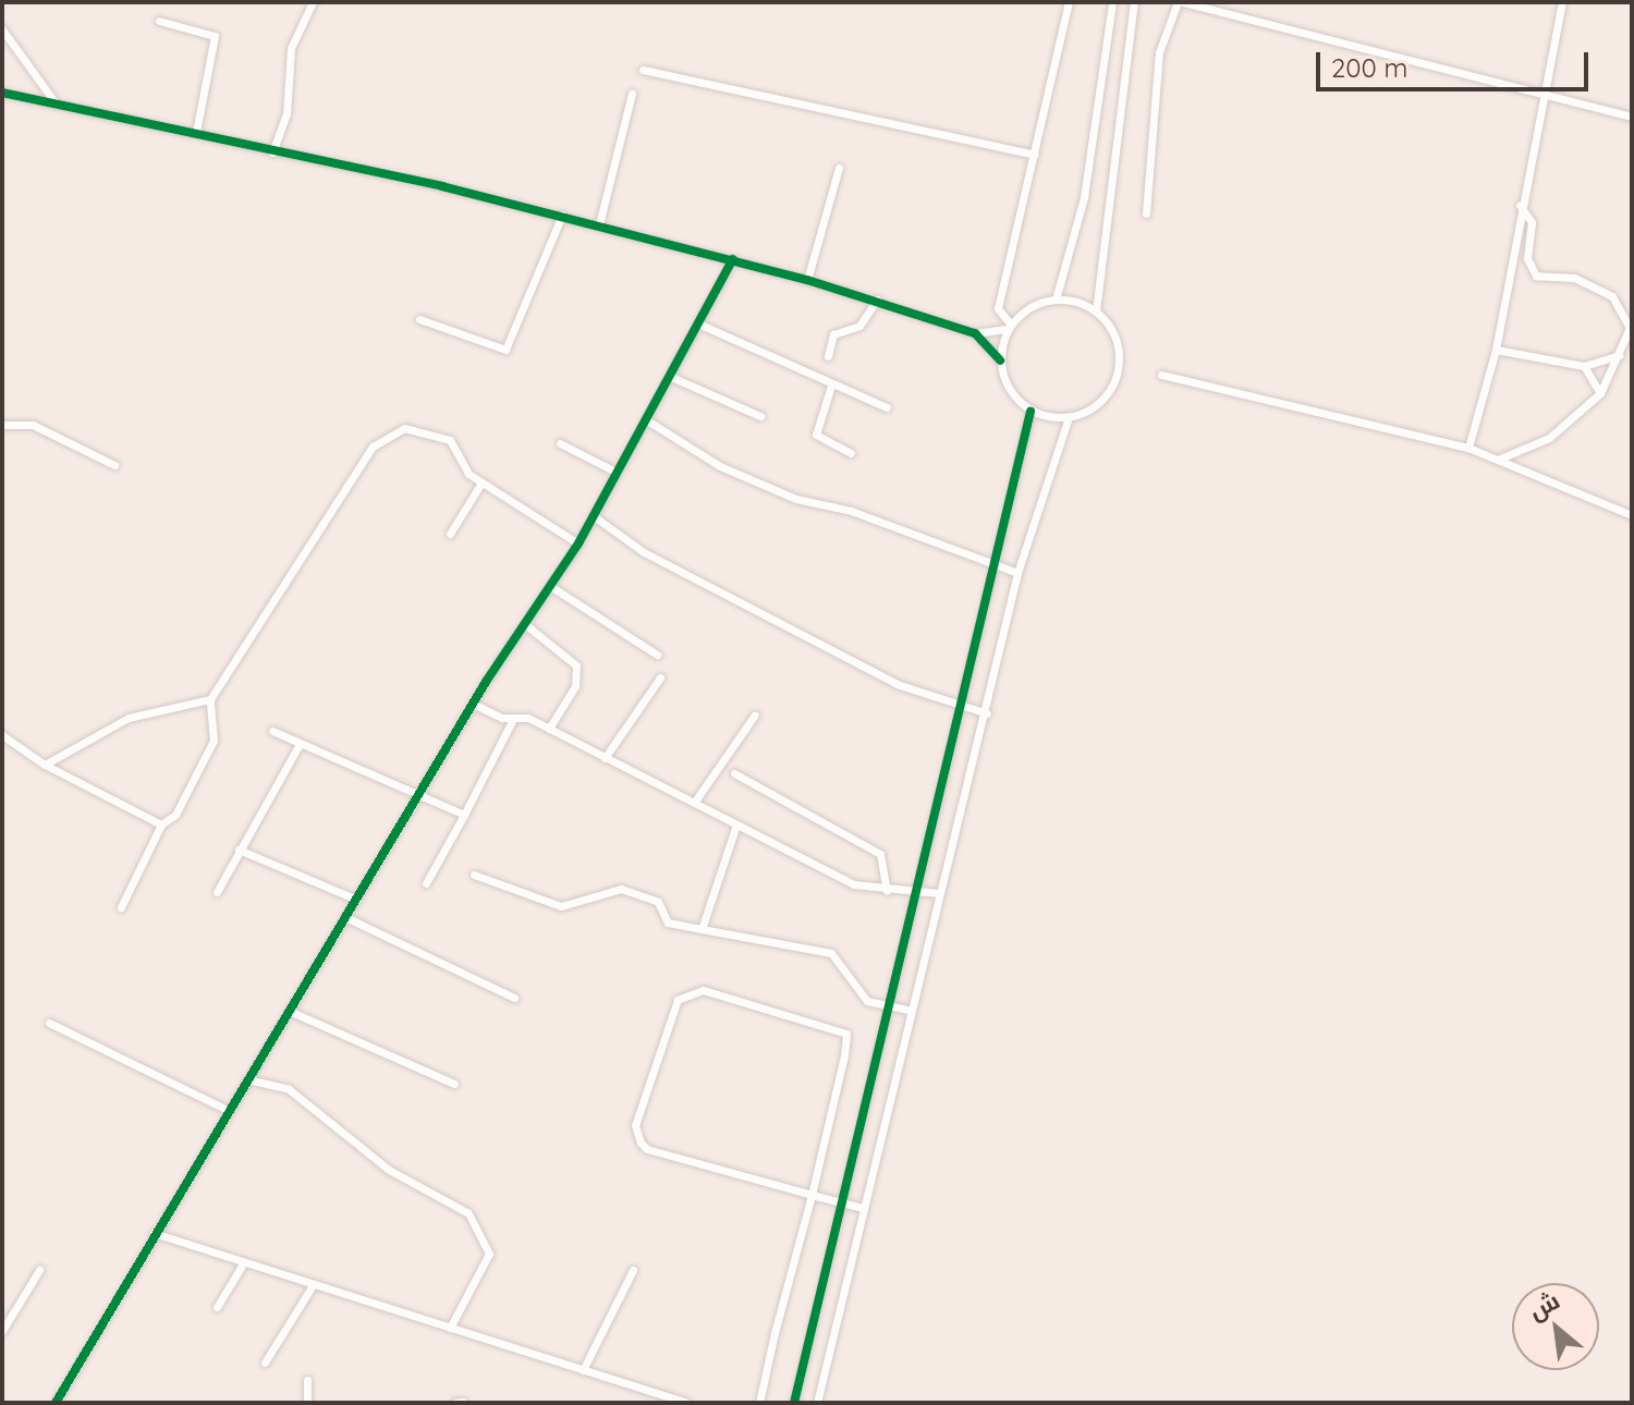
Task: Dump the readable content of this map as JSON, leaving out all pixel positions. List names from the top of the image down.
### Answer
{
  "scale_bar": "200 m",
  "north": "top left"
}
